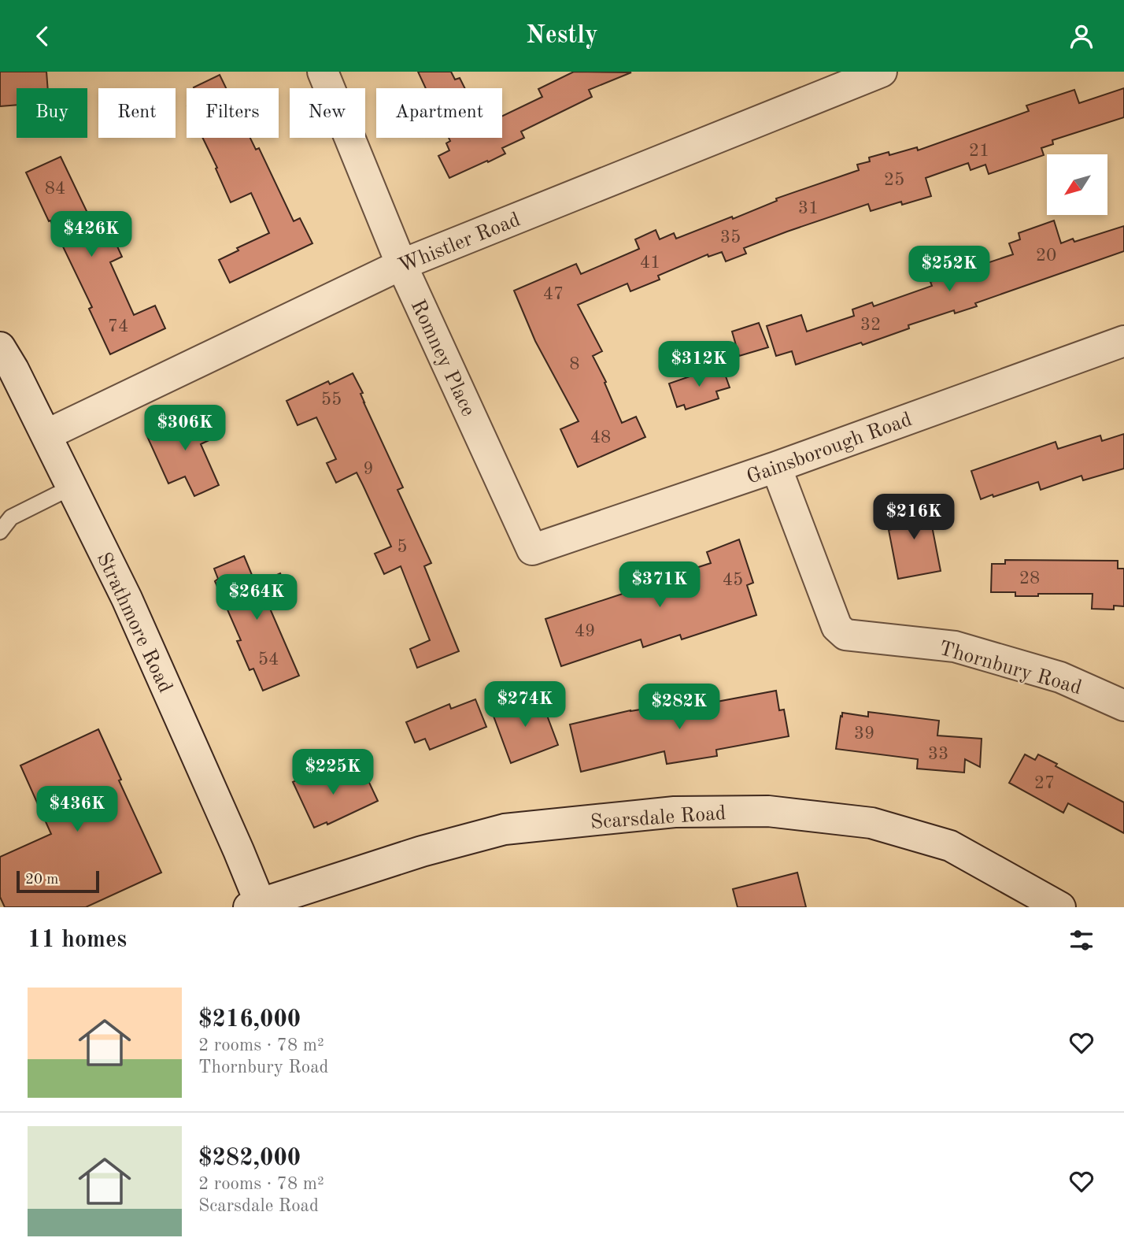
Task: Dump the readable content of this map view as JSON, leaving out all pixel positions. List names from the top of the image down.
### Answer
{
  "streets": {
    "street": [
      "Whistler Road",
      "Romney Place",
      "Gainsborough Road",
      "Strathmore Road",
      "Thornbury Road",
      "Scarsdale Road"
    ]
  },
  "crossings": [
    ["Whistler Road", "Romney Place"],
    ["Whistler Road", "Strathmore Road"],
    ["Romney Place", "Gainsborough Road"],
    ["Gainsborough Road", "Thornbury Road"],
    ["Strathmore Road", "Scarsdale Road"]
  ],
  "house_numbers": [
    "21",
    "25",
    "84",
    "31",
    "35",
    "20",
    "41",
    "47",
    "32",
    "74",
    "8",
    "55",
    "48",
    "9",
    "5",
    "28",
    "45",
    "49",
    "54",
    "39",
    "33",
    "27"
  ],
  "scale_bar": "20 m",
  "north": "bottom left",
  "page": {
    "header": "Nestly",
    "chip": [
      "Buy",
      "Rent",
      "Filters",
      "New",
      "Apartment"
    ],
    "price": [
      "$426K",
      "$252K",
      "$312K",
      "$306K",
      "$216K",
      "$371K",
      "$264K",
      "$274K",
      "$282K",
      "$225K",
      "$436K"
    ],
    "scale": "20 m",
    "heading": "11 homes",
    "list": [
      {
        "name": "$216,000",
        "note": "2 rooms · 78 m² · Thornbury Road"
      },
      {
        "name": "$282,000",
        "note": "2 rooms · 78 m² · Scarsdale Road"
      }
    ]
  }
}
